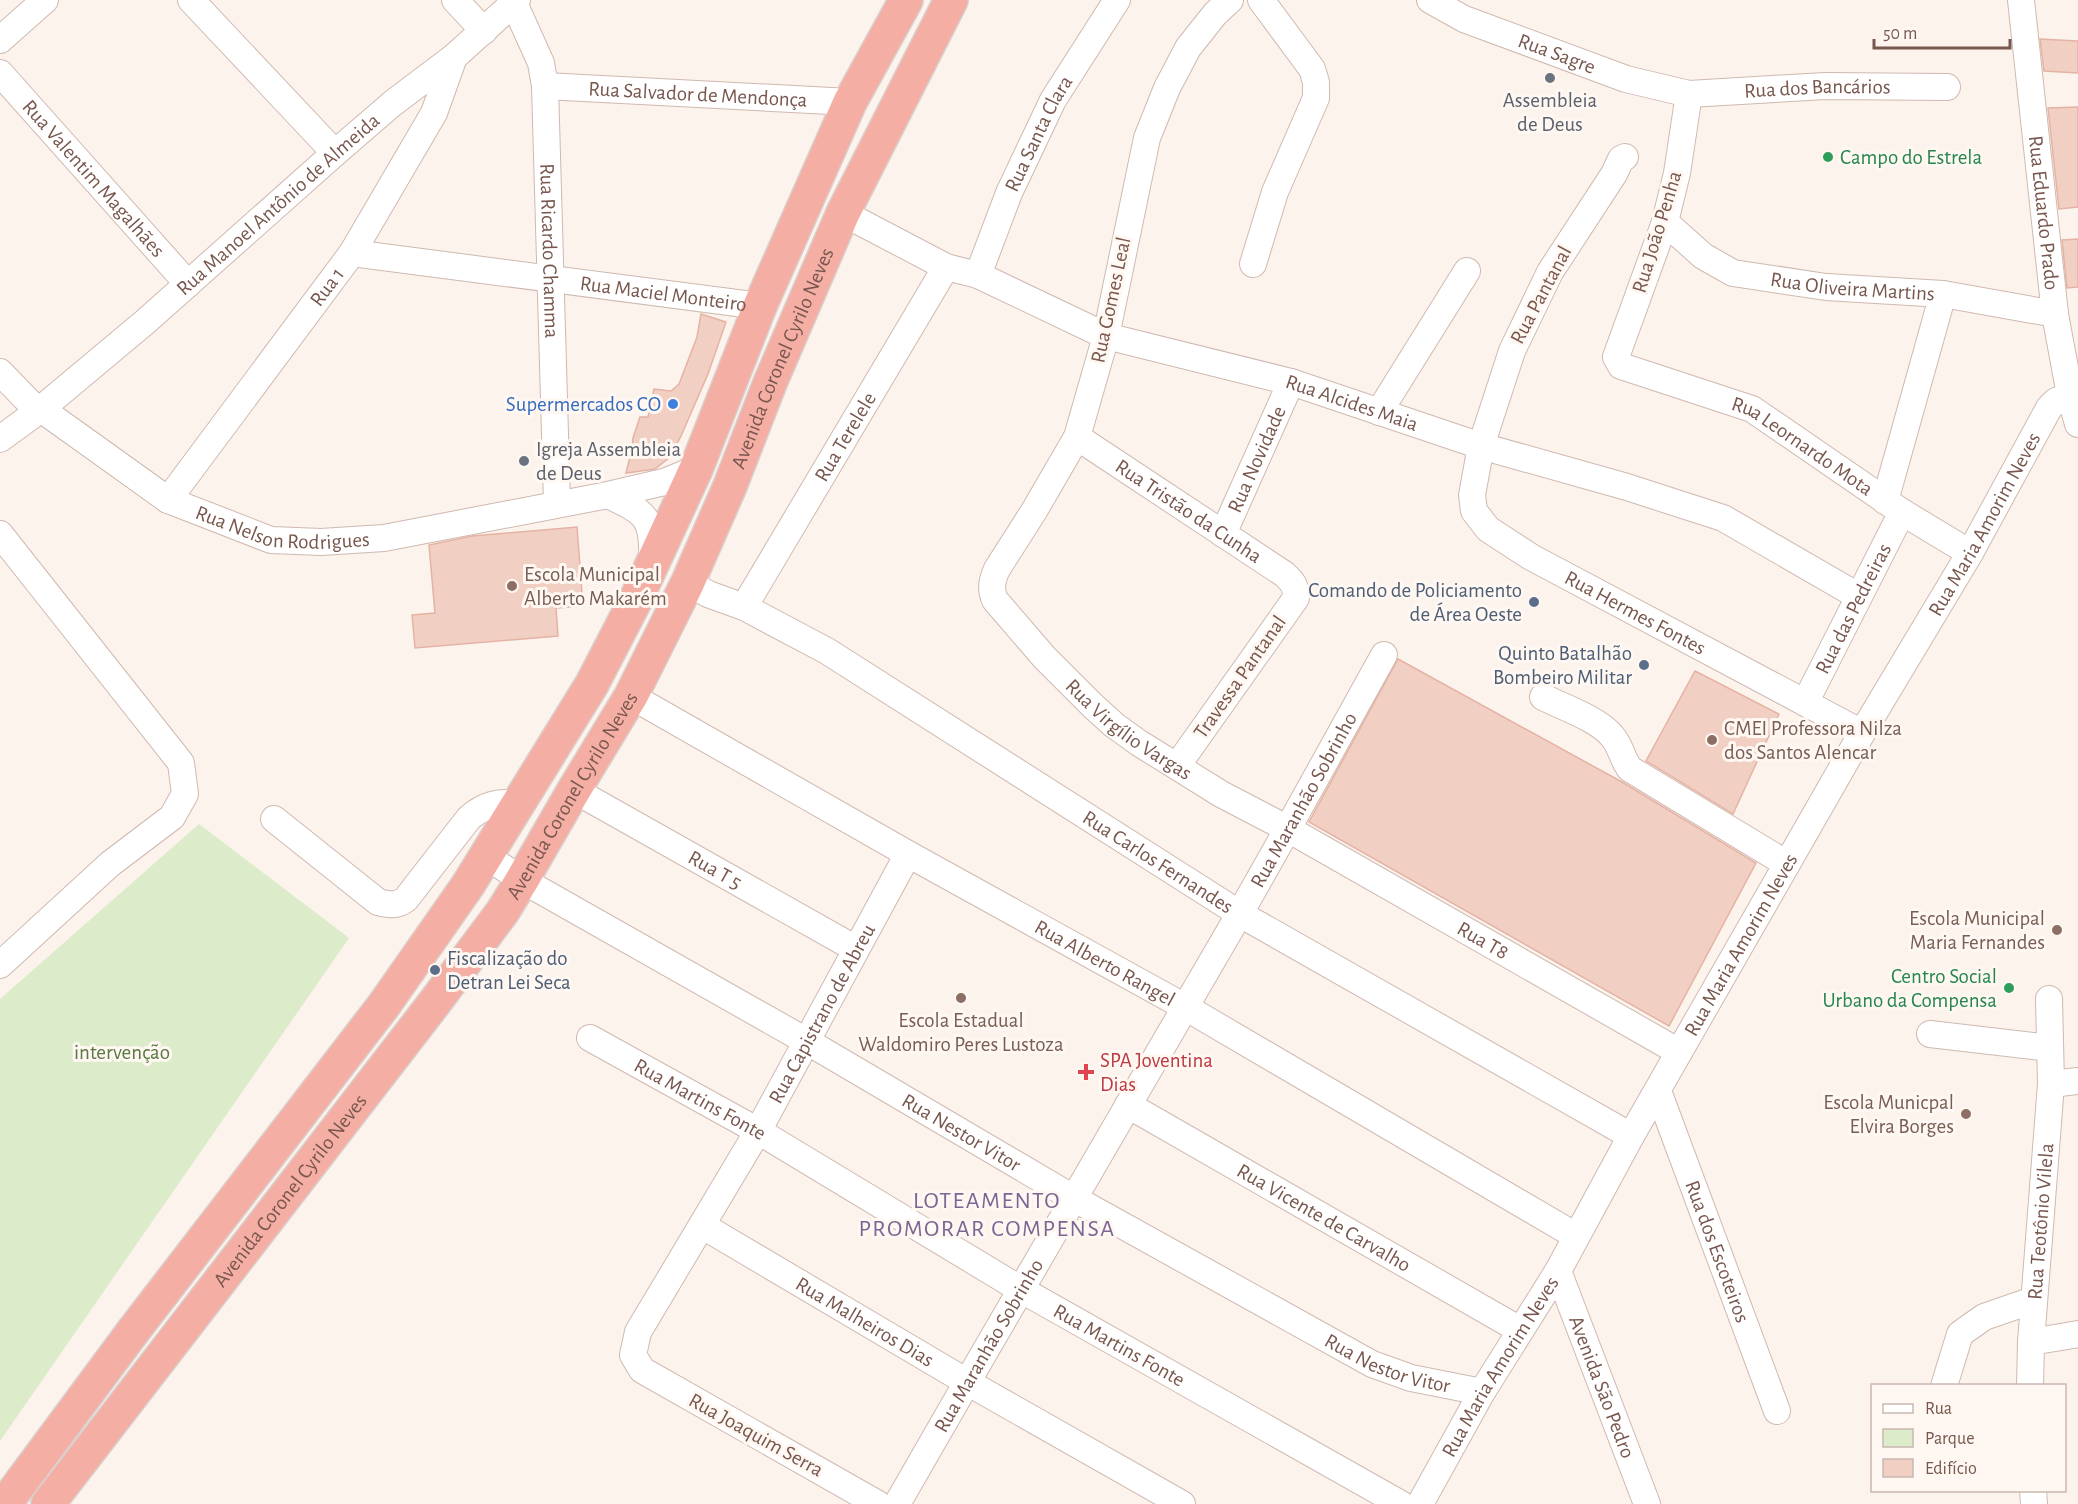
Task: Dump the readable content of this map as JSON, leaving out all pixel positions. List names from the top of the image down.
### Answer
{
  "streets": {
    "highway": ["Avenida Coronel Cyrilo Neves"],
    "street": [
      "Rua Sagre",
      "Rua dos Bancários",
      "Rua Salvador de Mendonça",
      "Rua Santa Clara",
      "Rua Valentim Magalhães",
      "Rua Manoel Antônio de Almeida",
      "Rua Eduardo Prado",
      "Rua João Penha",
      "Rua Ricardo Chamma",
      "Rua Oliveira Martins",
      "Rua 1",
      "Rua Maciel Monteiro",
      "Rua Pantanal",
      "Rua Gomes Leal",
      "Rua Alcides Maia",
      "Rua Terelele",
      "Rua Leornardo Mota",
      "Rua Novidade",
      "Rua Tristão da Cunha",
      "Rua Nelson Rodrigues",
      "Rua Maria Amorim Neves",
      "Rua das Pedreiras",
      "Rua Hermes Fontes",
      "Travessa Pantanal",
      "Rua Virgílio Vargas",
      "Rua Maranhão Sobrinho",
      "Rua Carlos Fernandes",
      "Rua T 5",
      "Rua T8",
      "Rua Alberto Rangel",
      "Rua Capistrano de Abreu",
      "Rua Martins Fonte",
      "Rua Nestor Vitor",
      "Rua Vicente de Carvalho",
      "Rua Teotônio Vilela",
      "Rua dos Escoteiros",
      "Rua Malheiros Dias",
      "Avenida São Pedro",
      "Rua Joaquim Serra"
    ]
  },
  "crossings": [
    ["Rua Sagre", "Rua dos Bancários"],
    ["Rua Sagre", "Rua João Penha"],
    ["Rua dos Bancários", "Rua João Penha"],
    ["Rua Salvador de Mendonça", "Rua Ricardo Chamma"],
    ["Rua Salvador de Mendonça", "Avenida Coronel Cyrilo Neves"],
    ["Rua Santa Clara", "Rua Alcides Maia"],
    ["Rua Valentim Magalhães", "Rua Manoel Antônio de Almeida"],
    ["Rua Manoel Antônio de Almeida", "Rua Ricardo Chamma"],
    ["Rua Manoel Antônio de Almeida", "Rua 1"],
    ["Rua Manoel Antônio de Almeida", "Rua Nelson Rodrigues"],
    ["Rua Eduardo Prado", "Rua Oliveira Martins"],
    ["Rua Eduardo Prado", "Rua Maria Amorim Neves"],
    ["Rua João Penha", "Rua Oliveira Martins"],
    ["Rua João Penha", "Rua Leornardo Mota"],
    ["Rua Ricardo Chamma", "Rua Maciel Monteiro"],
    ["Rua Ricardo Chamma", "Rua Nelson Rodrigues"],
    ["Rua Oliveira Martins", "Rua das Pedreiras"],
    ["Rua 1", "Rua Maciel Monteiro"],
    ["Rua 1", "Rua Nelson Rodrigues"],
    ["Rua Maciel Monteiro", "Avenida Coronel Cyrilo Neves"],
    ["Rua Pantanal", "Rua Alcides Maia"],
    ["Rua Pantanal", "Rua Hermes Fontes"],
    ["Rua Gomes Leal", "Rua Alcides Maia"],
    ["Rua Gomes Leal", "Rua Tristão da Cunha"],
    ["Rua Gomes Leal", "Rua Virgílio Vargas"],
    ["Avenida Coronel Cyrilo Neves", "Rua Alcides Maia"],
    ["Avenida Coronel Cyrilo Neves", "Rua Nelson Rodrigues"],
    ["Avenida Coronel Cyrilo Neves", "Rua Carlos Fernandes"],
    ["Avenida Coronel Cyrilo Neves", "Rua T 5"],
    ["Avenida Coronel Cyrilo Neves", "Rua Alberto Rangel"],
    ["Avenida Coronel Cyrilo Neves", "Rua Nestor Vitor"],
    ["Rua Alcides Maia", "Rua Terelele"],
    ["Rua Alcides Maia", "Rua Novidade"],
    ["Rua Alcides Maia", "Rua das Pedreiras"],
    ["Rua Alcides Maia", "Rua Hermes Fontes"],
    ["Rua Terelele", "Rua Carlos Fernandes"],
    ["Rua Leornardo Mota", "Rua Maria Amorim Neves"],
    ["Rua Leornardo Mota", "Rua das Pedreiras"],
    ["Rua Novidade", "Rua Tristão da Cunha"],
    ["Rua Tristão da Cunha", "Travessa Pantanal"],
    ["Rua Maria Amorim Neves", "Rua Hermes Fontes"],
    ["Rua Maria Amorim Neves", "Rua Carlos Fernandes"],
    ["Rua Maria Amorim Neves", "Rua T8"],
    ["Rua Maria Amorim Neves", "Rua Alberto Rangel"],
    ["Rua Maria Amorim Neves", "Rua Nestor Vitor"],
    ["Rua Maria Amorim Neves", "Rua Vicente de Carvalho"],
    ["Rua Maria Amorim Neves", "Rua dos Escoteiros"],
    ["Rua Maria Amorim Neves", "Avenida São Pedro"],
    ["Rua das Pedreiras", "Rua Hermes Fontes"],
    ["Travessa Pantanal", "Rua Virgílio Vargas"],
    ["Rua Virgílio Vargas", "Rua Maranhão Sobrinho"],
    ["Rua Virgílio Vargas", "Rua T8"],
    ["Rua Maranhão Sobrinho", "Rua Carlos Fernandes"],
    ["Rua Maranhão Sobrinho", "Rua T8"],
    ["Rua Maranhão Sobrinho", "Rua Alberto Rangel"],
    ["Rua Maranhão Sobrinho", "Rua Martins Fonte"],
    ["Rua Maranhão Sobrinho", "Rua Nestor Vitor"],
    ["Rua Maranhão Sobrinho", "Rua Vicente de Carvalho"],
    ["Rua Maranhão Sobrinho", "Rua Malheiros Dias"],
    ["Rua T 5", "Rua Capistrano de Abreu"],
    ["Rua Alberto Rangel", "Rua Capistrano de Abreu"],
    ["Rua Capistrano de Abreu", "Rua Martins Fonte"],
    ["Rua Capistrano de Abreu", "Rua Nestor Vitor"],
    ["Rua Capistrano de Abreu", "Rua Malheiros Dias"],
    ["Rua Capistrano de Abreu", "Rua Joaquim Serra"]
  ],
  "districts": ["LOTEAMENTO PROMORAR COMPENSA"],
  "parks": ["intervenção"],
  "places": {
    "other": [
      "Assembleia de Deus",
      "Campo do Estrela",
      "Supermercados CO",
      "Igreja Assembleia de Deus",
      "Escola Municipal Alberto Makarém",
      "Comando de Policiamento de Área Oeste",
      "Quinto Batalhão Bombeiro Militar",
      "CMEI Professora Nilza dos Santos Alencar",
      "Escola Municipal Maria Fernandes",
      "Fiscalização do Detran Lei Seca",
      "Centro Social Urbano da Compensa",
      "Escola Estadual Waldomiro Peres Lustoza",
      "Escola Municpal Elvira Borges"
    ],
    "health": ["SPA Joventina Dias"]
  },
  "legend": ["Rua", "Parque", "Edifício"],
  "scale_bar": "50 m"
}
